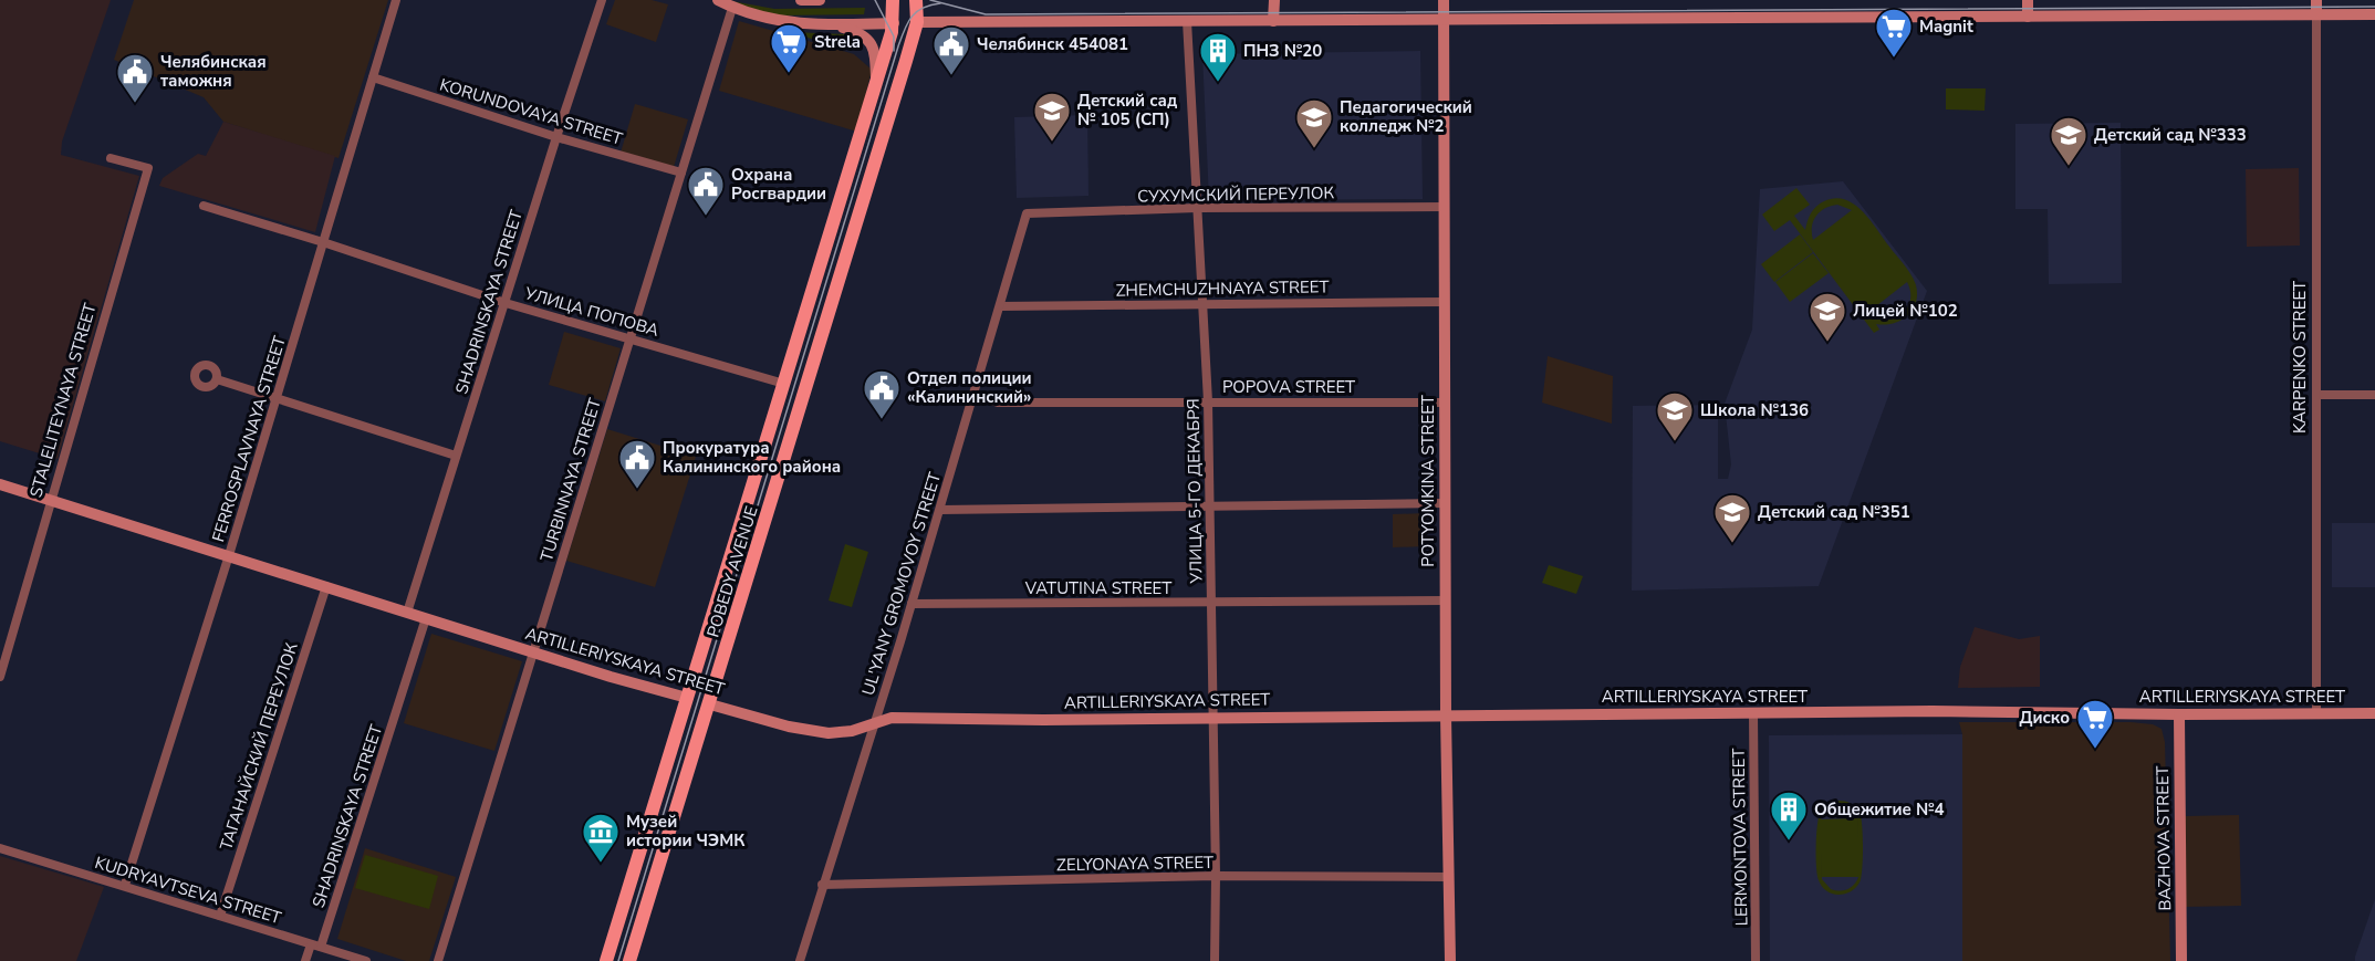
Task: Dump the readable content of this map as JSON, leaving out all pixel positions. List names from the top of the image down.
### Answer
{
  "streets": {
    "main road": ["POBEDY AVENUE", "ARTILLERIYSKAYA STREET"],
    "street": [
      "KORUNDOVAYA STREET",
      "СУХУМСКИЙ ПЕРЕУЛОК",
      "ZHEMCHUZHNAYA STREET",
      "SHADRINSKAYA STREET",
      "УЛИЦА ПОПОВА",
      "KARPENKO STREET",
      "POPOVA STREET",
      "STALELITEYNAYA STREET",
      "FERROSPLAVNAYA STREET",
      "TURBINNAYA STREET",
      "POTYOMKINA STREET",
      "УЛИЦА 5-ГО ДЕКАБРЯ",
      "UL'YANY GROMOVOY STREET",
      "VATUTINA STREET",
      "ТАГАНАЙСКИЙ ПЕРЕУЛОК",
      "LERMONTOVA STREET",
      "BAZHOVA STREET",
      "ZELYONAYA STREET",
      "KUDRYAVTSEVA STREET"
    ]
  },
  "crossings": [
    ["KORUNDOVAYA STREET", "SHADRINSKAYA STREET"],
    ["KORUNDOVAYA STREET", "FERROSPLAVNAYA STREET"],
    ["KORUNDOVAYA STREET", "TURBINNAYA STREET"],
    ["СУХУМСКИЙ ПЕРЕУЛОК", "POTYOMKINA STREET"],
    ["СУХУМСКИЙ ПЕРЕУЛОК", "УЛИЦА 5-ГО ДЕКАБРЯ"],
    ["СУХУМСКИЙ ПЕРЕУЛОК", "UL'YANY GROMOVOY STREET"],
    ["ZHEMCHUZHNAYA STREET", "POTYOMKINA STREET"],
    ["ZHEMCHUZHNAYA STREET", "УЛИЦА 5-ГО ДЕКАБРЯ"],
    ["ZHEMCHUZHNAYA STREET", "UL'YANY GROMOVOY STREET"],
    ["SHADRINSKAYA STREET", "УЛИЦА ПОПОВА"],
    ["SHADRINSKAYA STREET", "ARTILLERIYSKAYA STREET"],
    ["SHADRINSKAYA STREET", "KUDRYAVTSEVA STREET"],
    ["УЛИЦА ПОПОВА", "FERROSPLAVNAYA STREET"],
    ["УЛИЦА ПОПОВА", "TURBINNAYA STREET"],
    ["УЛИЦА ПОПОВА", "POBEDY AVENUE"],
    ["KARPENKO STREET", "ARTILLERIYSKAYA STREET"],
    ["POPOVA STREET", "POTYOMKINA STREET"],
    ["POPOVA STREET", "УЛИЦА 5-ГО ДЕКАБРЯ"],
    ["POPOVA STREET", "UL'YANY GROMOVOY STREET"],
    ["STALELITEYNAYA STREET", "ARTILLERIYSKAYA STREET"],
    ["FERROSPLAVNAYA STREET", "ARTILLERIYSKAYA STREET"],
    ["FERROSPLAVNAYA STREET", "KUDRYAVTSEVA STREET"],
    ["TURBINNAYA STREET", "ARTILLERIYSKAYA STREET"],
    ["POTYOMKINA STREET", "VATUTINA STREET"],
    ["POTYOMKINA STREET", "ARTILLERIYSKAYA STREET"],
    ["POTYOMKINA STREET", "ZELYONAYA STREET"],
    ["УЛИЦА 5-ГО ДЕКАБРЯ", "VATUTINA STREET"],
    ["УЛИЦА 5-ГО ДЕКАБРЯ", "ARTILLERIYSKAYA STREET"],
    ["УЛИЦА 5-ГО ДЕКАБРЯ", "ZELYONAYA STREET"],
    ["POBEDY AVENUE", "ARTILLERIYSKAYA STREET"],
    ["UL'YANY GROMOVOY STREET", "VATUTINA STREET"],
    ["UL'YANY GROMOVOY STREET", "ARTILLERIYSKAYA STREET"],
    ["UL'YANY GROMOVOY STREET", "ZELYONAYA STREET"],
    ["ARTILLERIYSKAYA STREET", "ТАГАНАЙСКИЙ ПЕРЕУЛОК"],
    ["ARTILLERIYSKAYA STREET", "LERMONTOVA STREET"],
    ["ARTILLERIYSKAYA STREET", "BAZHOVA STREET"],
    ["ТАГАНАЙСКИЙ ПЕРЕУЛОК", "KUDRYAVTSEVA STREET"]
  ],
  "places": {
    "supermarket": ["Magnit", "Strela", "Диско"],
    "public building": [
      "Челябинск 454081",
      "Челябинская таможня",
      "Охрана Росгвардии",
      "Отдел полиции «Калининский»",
      "Прокуратура Калининского района"
    ],
    "building": ["ПНЗ №20", "Общежитие №4"],
    "school or university": [
      "Детский сад № 105 (СП)",
      "Педагогический колледж №2",
      "Детский сад №333",
      "Лицей №102",
      "Школа №136",
      "Детский сад №351"
    ],
    "museum": ["Музей истории ЧЭМК"]
  }
}
